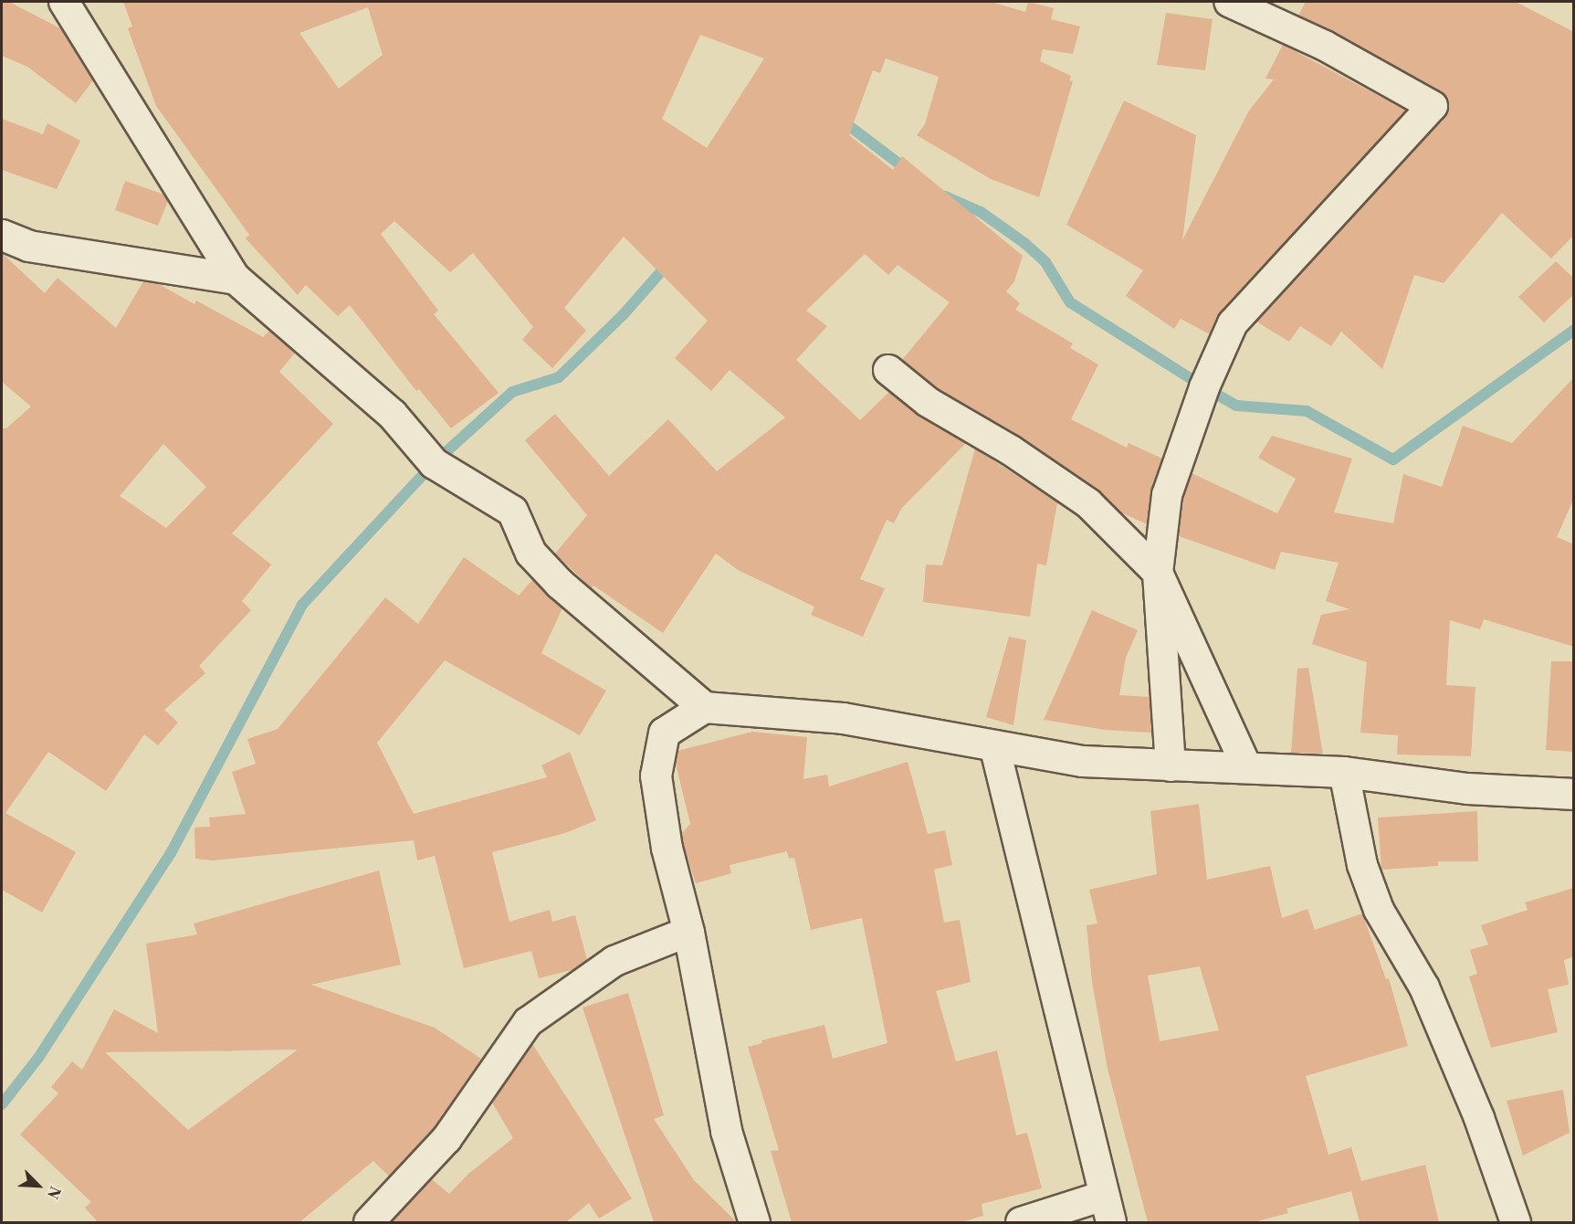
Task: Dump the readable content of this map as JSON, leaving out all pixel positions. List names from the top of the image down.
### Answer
{
  "north": "bottom right"
}
